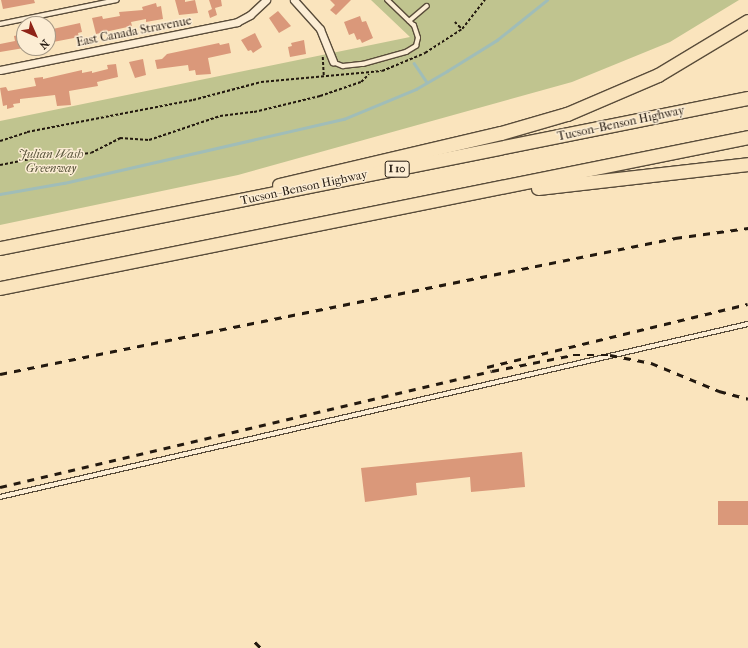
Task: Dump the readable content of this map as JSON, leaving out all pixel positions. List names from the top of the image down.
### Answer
{
  "streets": {
    "highway": ["Tucson–Benson Highway", "I 10"],
    "street": ["East Canada Stravenue"]
  },
  "parks": ["Julian Wash Greenway"],
  "north": "bottom right"
}
